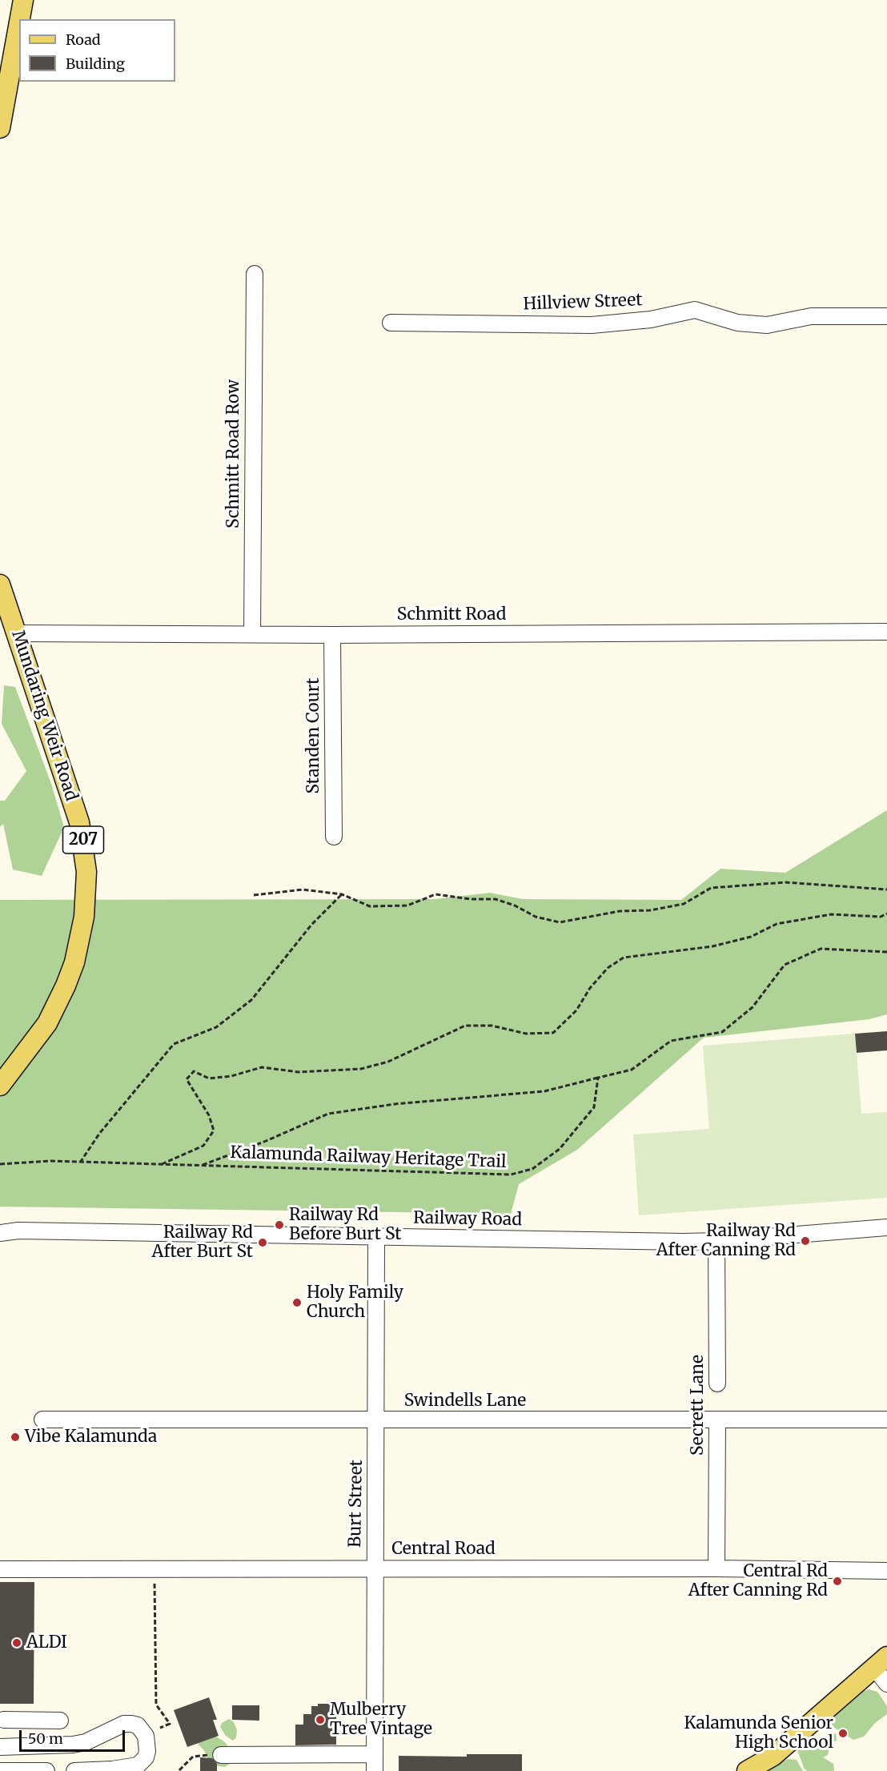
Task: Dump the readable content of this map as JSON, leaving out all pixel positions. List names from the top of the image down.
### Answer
{
  "streets": {
    "main road": ["Mundaring Weir Road", "207"],
    "street": [
      "Hillview Street",
      "Schmitt Road Row",
      "Schmitt Road",
      "Standen Court",
      "Railway Road",
      "Swindells Lane",
      "Secrett Lane",
      "Burt Street",
      "Central Road"
    ],
    "path": ["Kalamunda Railway Heritage Trail"]
  },
  "crossings": [
    ["Schmitt Road Row", "Schmitt Road"],
    ["Schmitt Road", "Mundaring Weir Road"],
    ["Schmitt Road", "Standen Court"],
    ["Railway Road", "Secrett Lane"],
    ["Railway Road", "Burt Street"],
    ["Swindells Lane", "Secrett Lane"],
    ["Swindells Lane", "Burt Street"],
    ["Secrett Lane", "Central Road"],
    ["Burt Street", "Central Road"]
  ],
  "places": [
    "Railway Rd Before Burt St",
    "Railway Rd After Canning Rd",
    "Railway Rd After Burt St",
    "Holy Family Church",
    "Vibe Kalamunda",
    "Central Rd After Canning Rd",
    "ALDI",
    "Mulberry Tree Vintage",
    "Kalamunda Senior High School"
  ],
  "legend": ["Road", "Building"],
  "scale_bar": "50 m"
}
